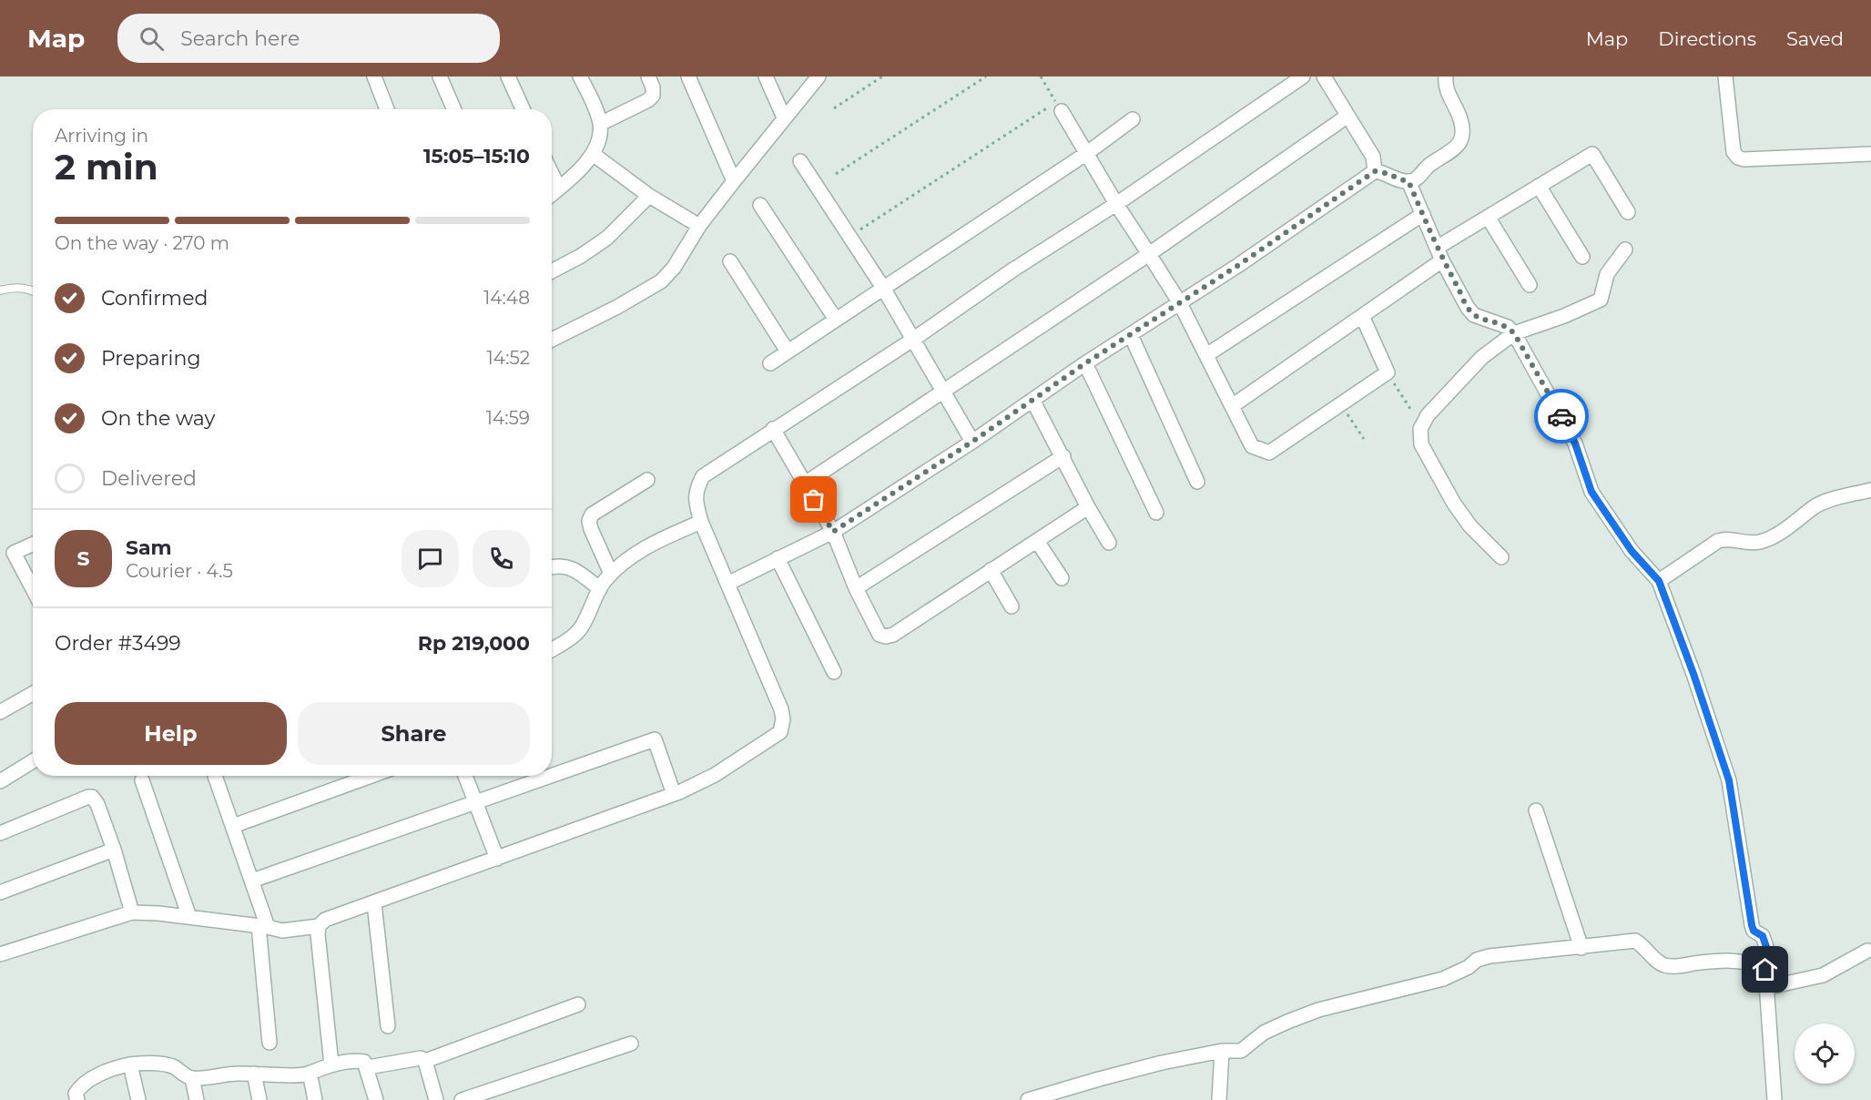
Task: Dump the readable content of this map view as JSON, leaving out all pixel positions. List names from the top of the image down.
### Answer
{
  "page": {
    "header": "Map",
    "search": "Search here",
    "nav": ["Map", "Directions", "Saved"],
    "heading": ["2 min", "Arriving in", "15:05–15:10"],
    "panel": [
      "Sam",
      "Courier · 4.5",
      "Order #3499",
      "Rp 219,000"
    ],
    "bar": "On the way · 270 m",
    "list": [
      ["Confirmed", "14:48"],
      ["Preparing", "14:52"],
      ["On the way", "14:59"],
      "Delivered"
    ],
    "round": "S",
    "buttons": ["Help", "Share"]
  }
}
